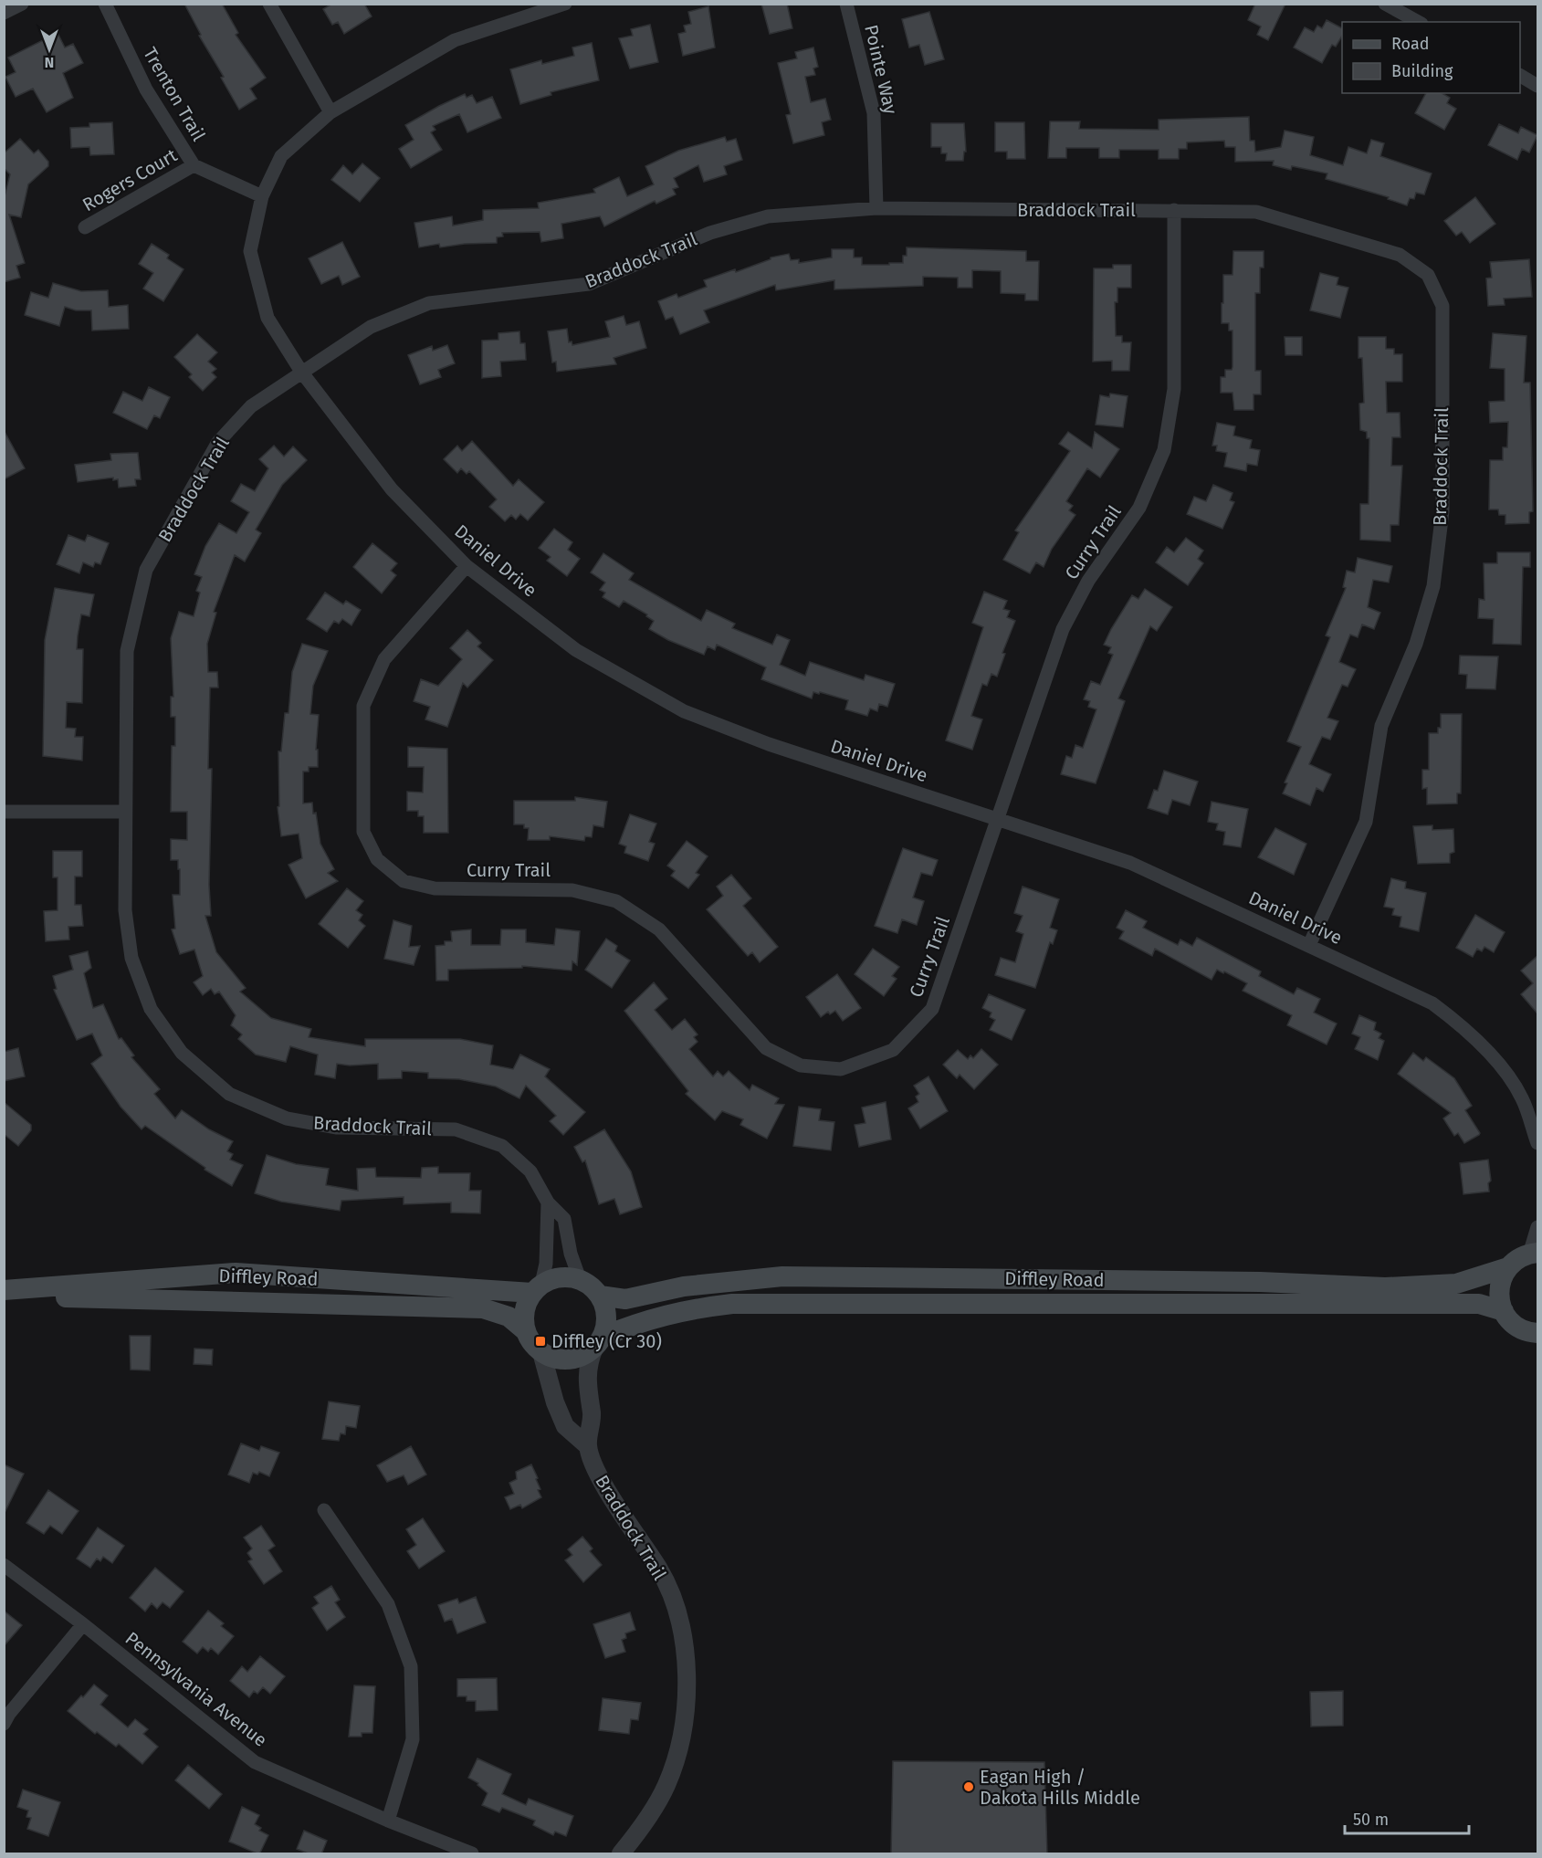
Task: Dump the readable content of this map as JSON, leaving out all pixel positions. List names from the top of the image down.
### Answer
{
  "streets": {
    "main road": ["Diffley Road"],
    "street": [
      "Pointe Way",
      "Trenton Trail",
      "Rogers Court",
      "Braddock Trail",
      "Curry Trail",
      "Daniel Drive",
      "Pennsylvania Avenue"
    ]
  },
  "crossings": [
    ["Pointe Way", "Braddock Trail"],
    ["Trenton Trail", "Rogers Court"],
    ["Trenton Trail", "Daniel Drive"],
    ["Braddock Trail", "Curry Trail"],
    ["Braddock Trail", "Daniel Drive"],
    ["Braddock Trail", "Diffley Road"],
    ["Curry Trail", "Daniel Drive"]
  ],
  "places": {
    "transit": ["Diffley (Cr 30)"],
    "other": ["Eagan High / Dakota Hills Middle"]
  },
  "legend": ["Road", "Building"],
  "scale_bar": "50 m",
  "north": "bottom"
}
